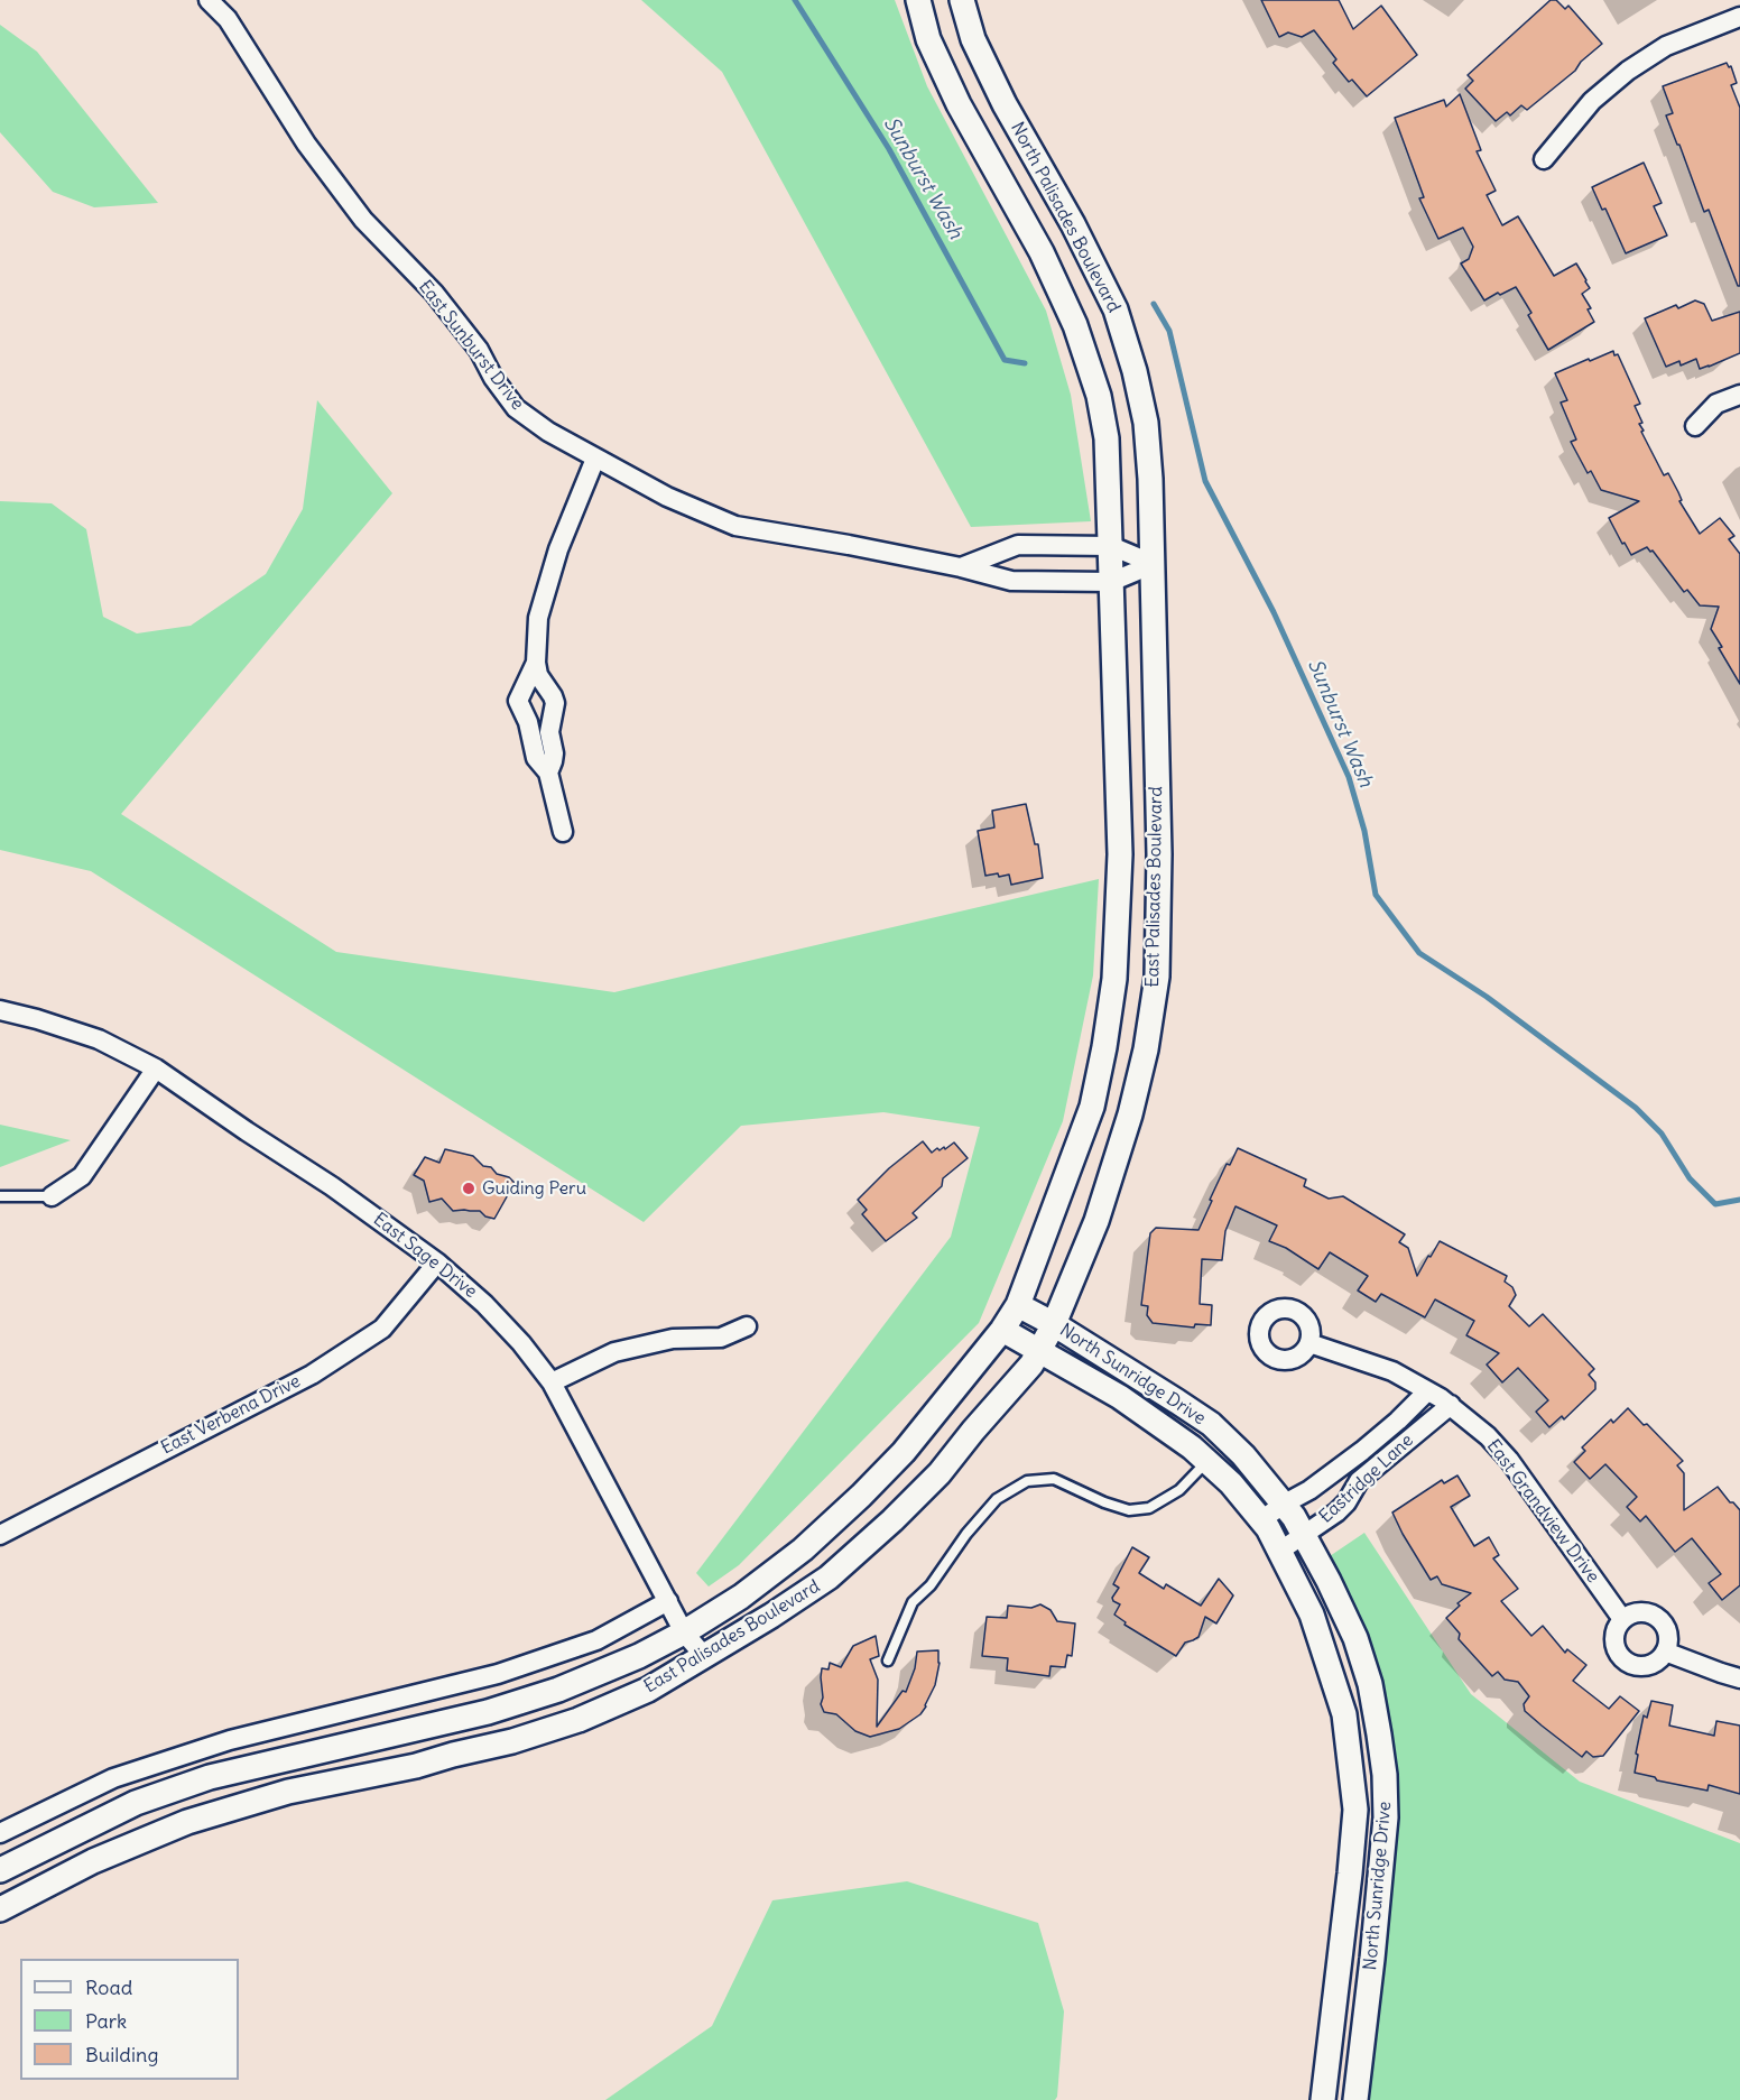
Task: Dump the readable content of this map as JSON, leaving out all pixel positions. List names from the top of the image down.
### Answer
{
  "streets": {
    "street": [
      "North Palisades Boulevard",
      "East Sunburst Drive",
      "East Palisades Boulevard",
      "East Sage Drive",
      "North Sunridge Drive",
      "East Verbena Drive",
      "Eastridge Lane",
      "East Grandview Drive"
    ]
  },
  "crossings": [
    ["North Palisades Boulevard", "East Sunburst Drive"],
    ["North Palisades Boulevard", "East Palisades Boulevard"],
    ["East Sunburst Drive", "East Palisades Boulevard"],
    ["East Palisades Boulevard", "East Sage Drive"],
    ["East Palisades Boulevard", "North Sunridge Drive"],
    ["East Sage Drive", "East Verbena Drive"],
    ["North Sunridge Drive", "Eastridge Lane"],
    ["Eastridge Lane", "East Grandview Drive"]
  ],
  "water": ["Sunburst Wash"],
  "places": ["Guiding Peru"],
  "legend": ["Road", "Park", "Building"]
}
